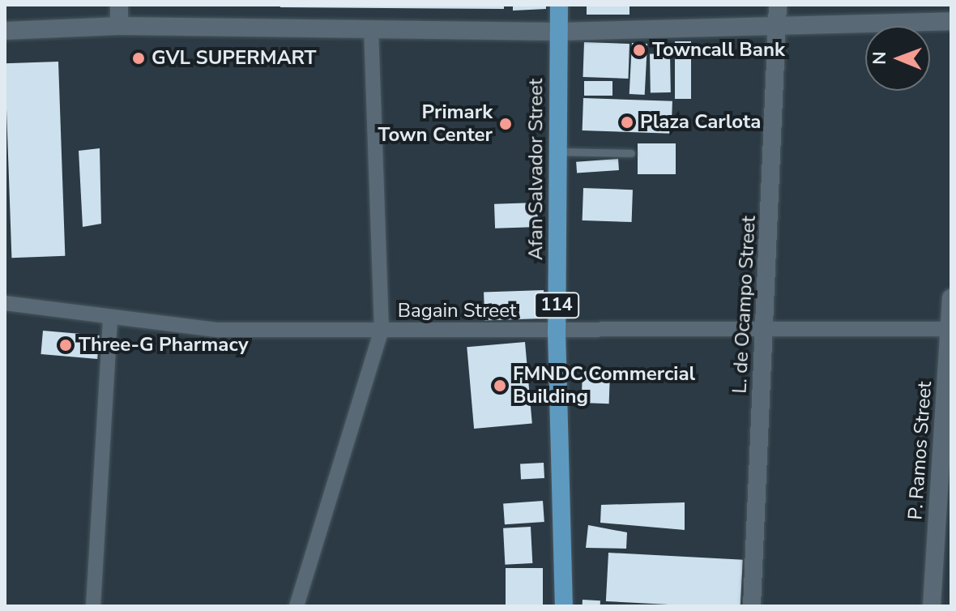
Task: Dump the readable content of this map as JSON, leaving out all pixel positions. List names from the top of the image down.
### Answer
{
  "streets": {
    "main road": ["Afan Salvador Street", "114"],
    "street": ["L. de Ocampo Street", "Bagain Street", "P. Ramos Street"]
  },
  "crossings": [
    ["Afan Salvador Street", "Bagain Street"],
    ["L. de Ocampo Street", "Bagain Street"],
    ["Bagain Street", "P. Ramos Street"]
  ],
  "places": [
    "Towncall Bank",
    "GVL SUPERMART",
    "Plaza Carlota",
    "Primark Town Center",
    "Three-G Pharmacy",
    "FMNDC Commercial Building"
  ],
  "north": "left"
}
